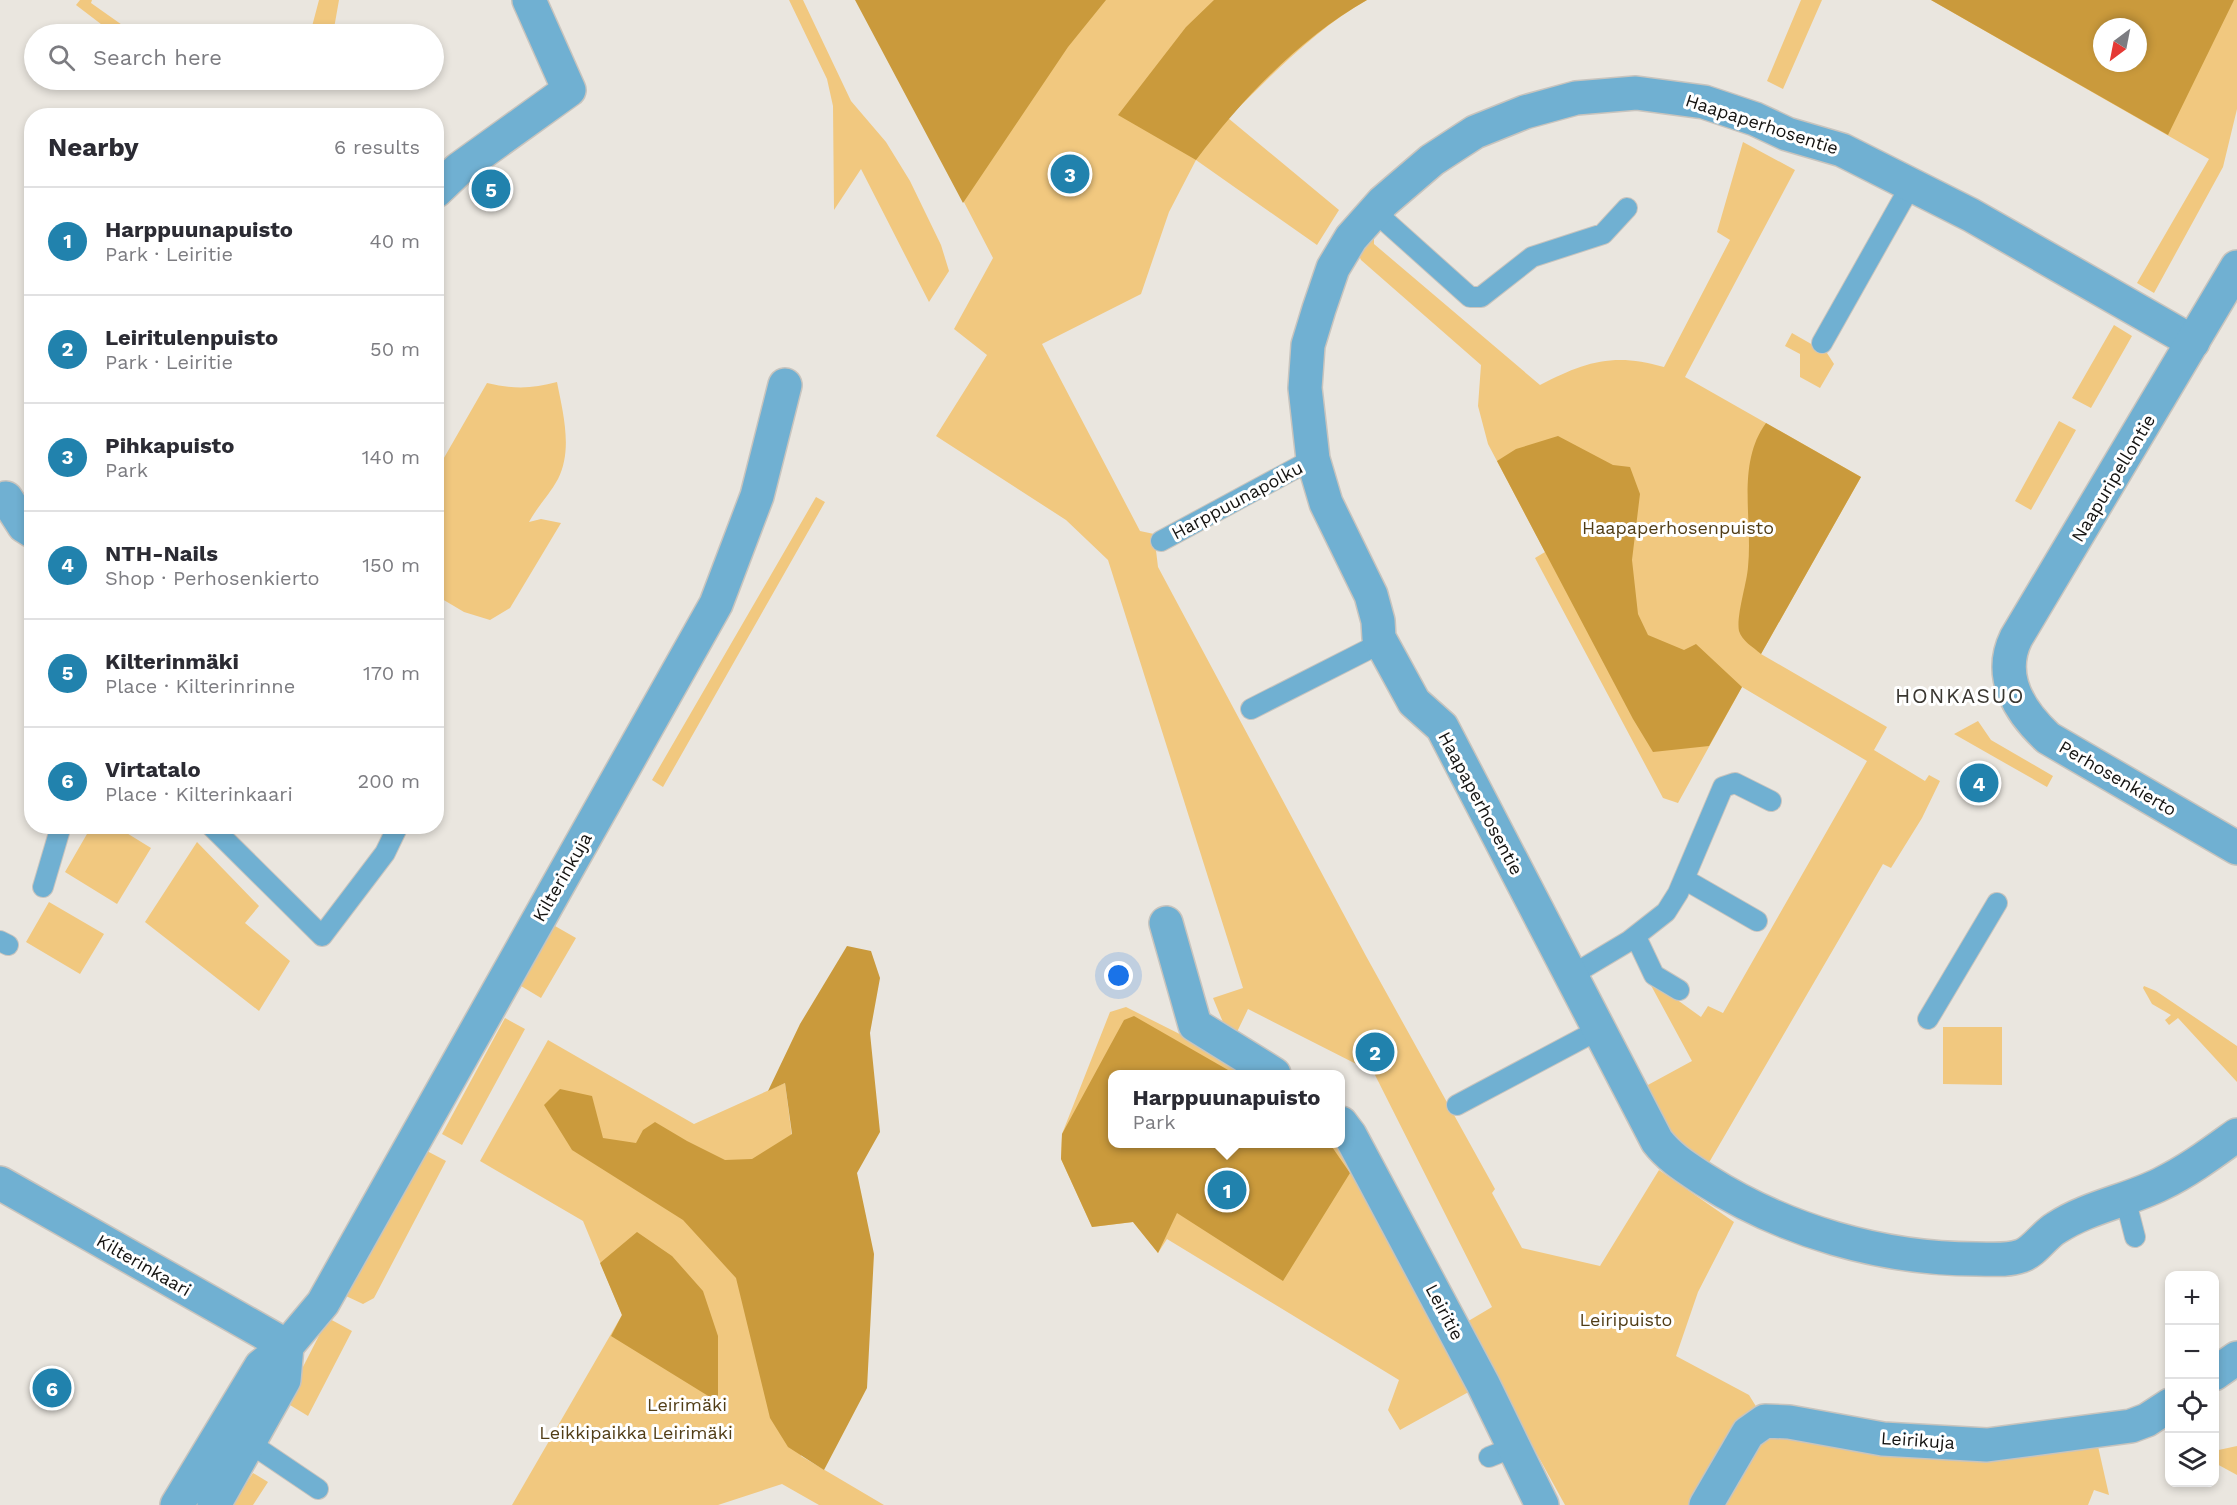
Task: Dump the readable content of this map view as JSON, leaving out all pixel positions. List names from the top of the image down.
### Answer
{
  "streets": {
    "street": [
      "Haapaperhosentie",
      "Naapuripellontie",
      "Perhosenkierto",
      "Kilterinkuja",
      "Kilterinkaari",
      "Leiritie",
      "Leirikuja"
    ],
    "lane": ["Harppuunapolku"]
  },
  "crossings": [
    ["Haapaperhosentie", "Naapuripellontie"],
    ["Haapaperhosentie", "Harppuunapolku"],
    ["Naapuripellontie", "Perhosenkierto"],
    ["Kilterinkuja", "Kilterinkaari"]
  ],
  "districts": ["HONKASUO"],
  "parks": [
    "Haapaperhosenpuisto",
    "Leiripuisto",
    "Leirimäki",
    "Leikkipaikka Leirimäki"
  ],
  "north": "bottom left",
  "page": {
    "search": "Search here",
    "heading": ["Nearby", "6 results"],
    "pins": [
      "3",
      "5",
      "4",
      "2",
      "1",
      "6"
    ],
    "list": [
      {
        "mark": "1",
        "name": "Harppuunapuisto",
        "note": "Park · Leiritie",
        "value": "40 m"
      },
      {
        "mark": "2",
        "name": "Leiritulenpuisto",
        "note": "Park · Leiritie",
        "value": "50 m"
      },
      {
        "mark": "3",
        "name": "Pihkapuisto",
        "note": "Park",
        "value": "140 m"
      },
      {
        "mark": "4",
        "name": "NTH-Nails",
        "note": "Shop · Perhosenkierto",
        "value": "150 m"
      },
      {
        "mark": "5",
        "name": "Kilterinmäki",
        "note": "Place · Kilterinrinne",
        "value": "170 m"
      },
      {
        "mark": "6",
        "name": "Virtatalo",
        "note": "Place · Kilterinkaari",
        "value": "200 m"
      }
    ],
    "popup": ["Harppuunapuisto", "Park"],
    "map_buttons": ["+", "−"]
  }
}
